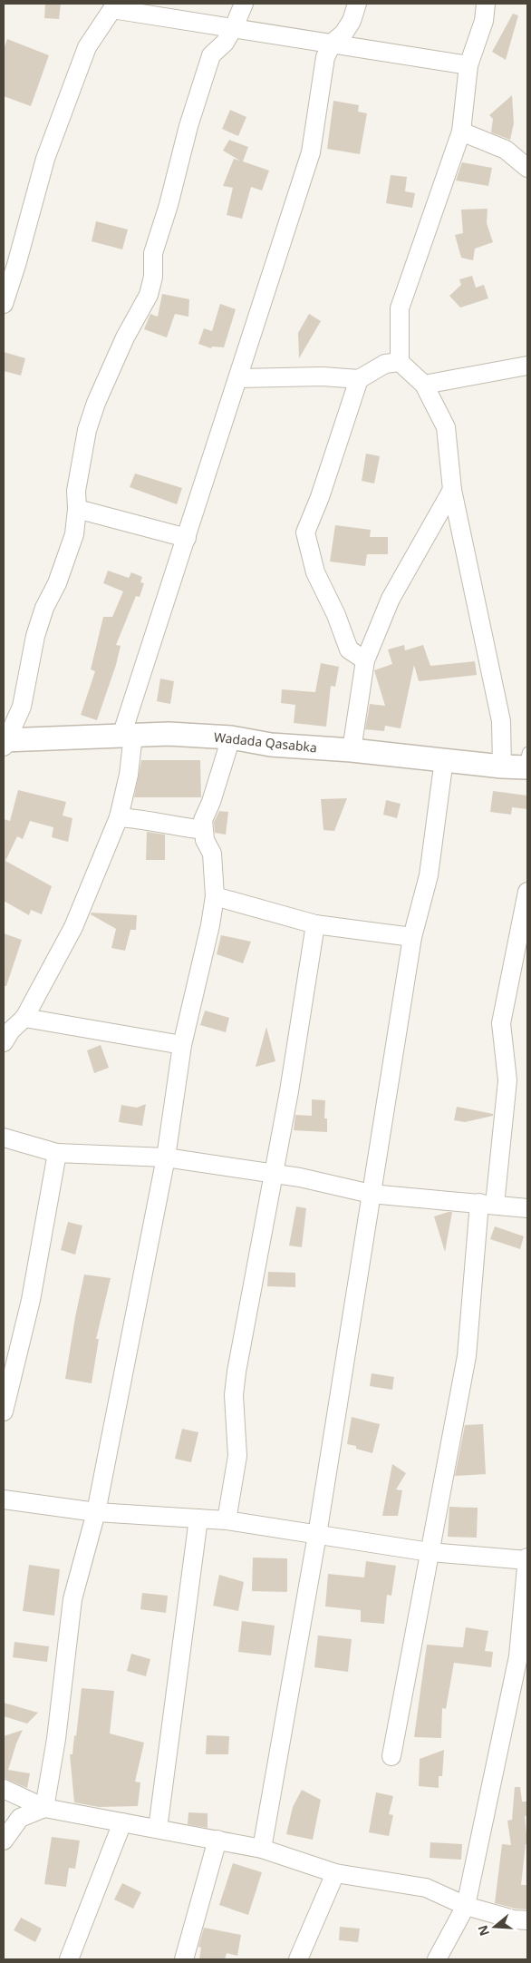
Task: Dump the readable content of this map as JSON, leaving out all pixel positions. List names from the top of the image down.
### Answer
{
  "streets": {
    "street": ["Wadada Qasabka"]
  },
  "north": "left"
}
